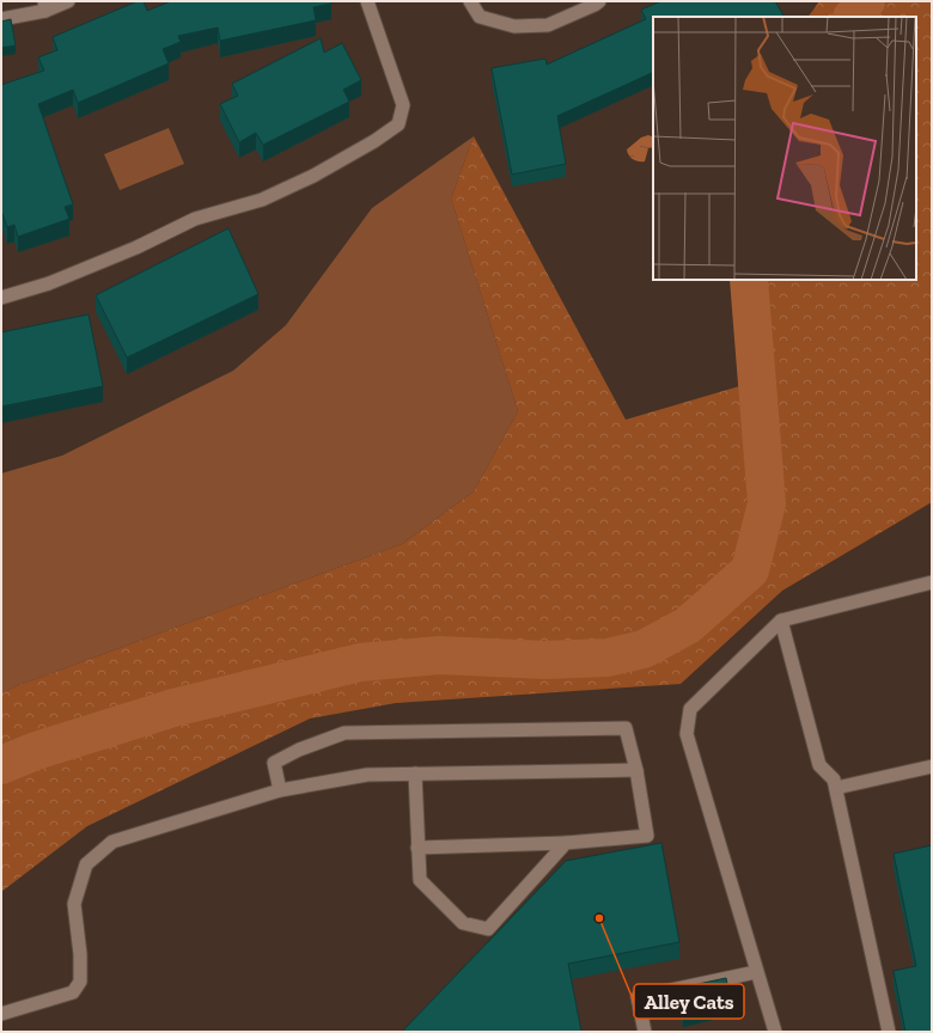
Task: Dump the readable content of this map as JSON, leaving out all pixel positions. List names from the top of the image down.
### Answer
{
  "places": ["Alley Cats"]
}
